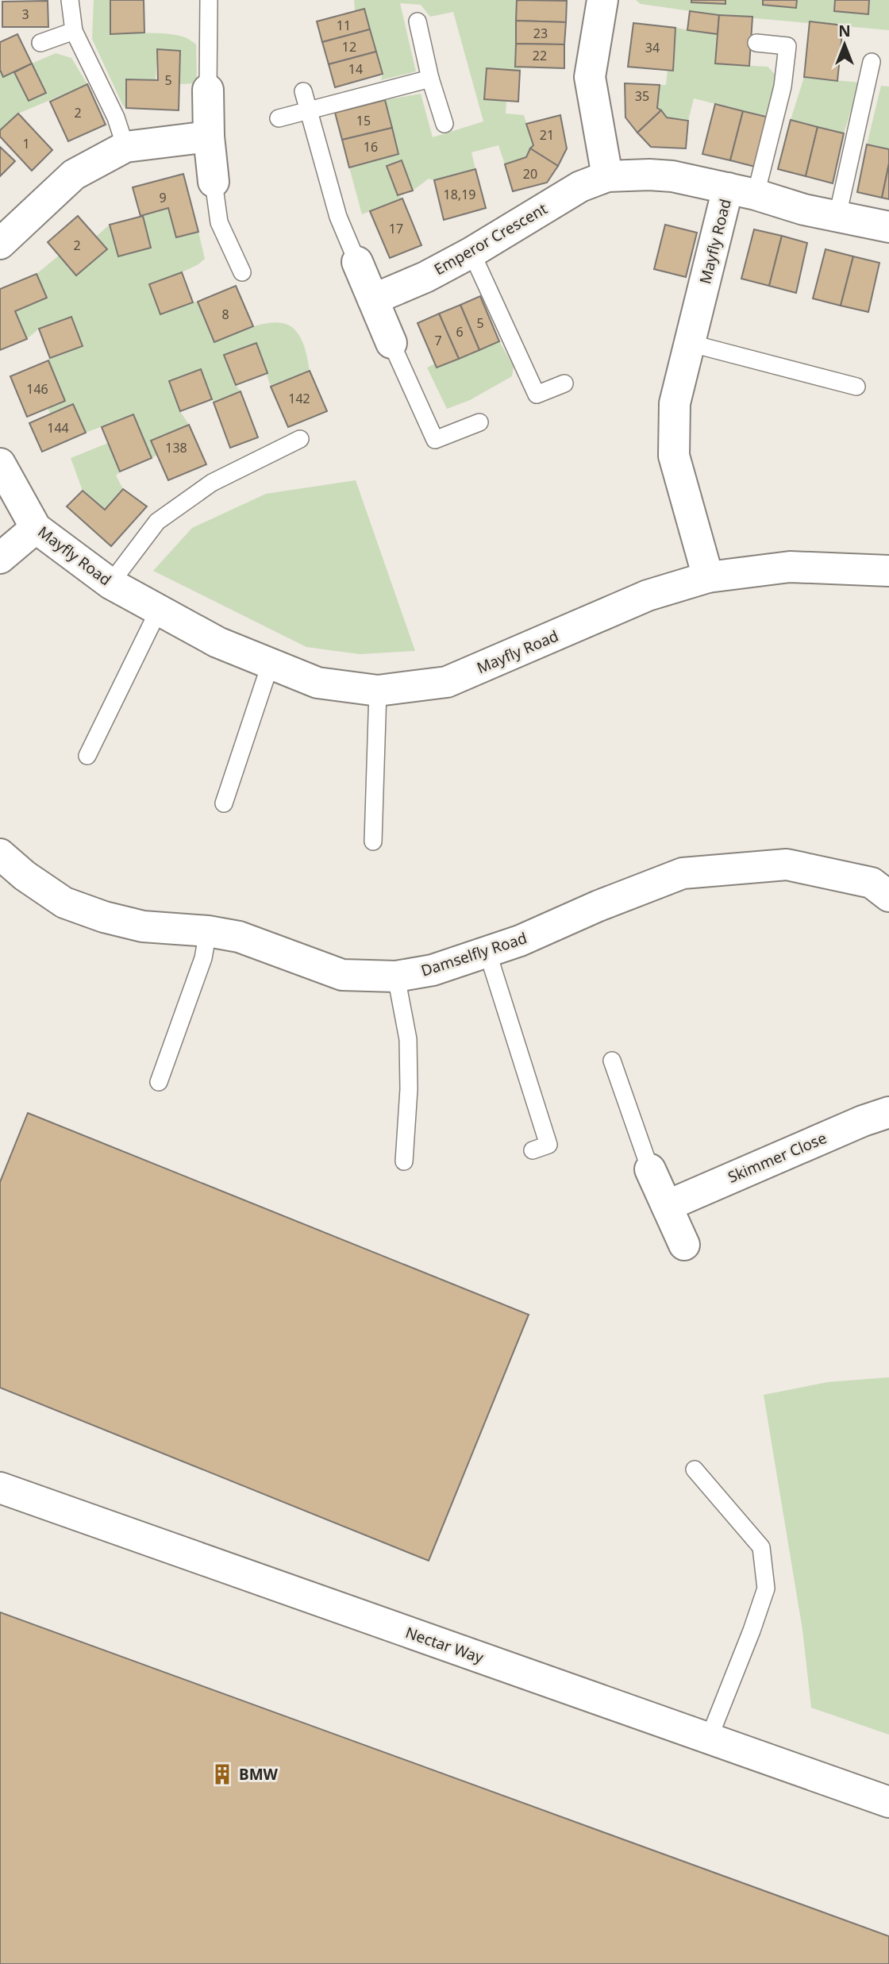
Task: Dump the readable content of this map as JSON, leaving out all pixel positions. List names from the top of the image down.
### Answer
{
  "streets": {
    "street": [
      "Emperor Crescent",
      "Mayfly Road",
      "Damselfly Road",
      "Skimmer Close",
      "Nectar Way"
    ]
  },
  "crossings": [
    ["Emperor Crescent", "Mayfly Road"]
  ],
  "places": {
    "building": ["BMW"]
  },
  "house_numbers": [
    "3",
    "11",
    "23",
    "12",
    "34",
    "22",
    "14",
    "5",
    "35",
    "2",
    "15",
    "21",
    "1",
    "16",
    "20",
    "18,19",
    "9",
    "17",
    "2",
    "8",
    "5",
    "6",
    "7",
    "146",
    "142",
    "144",
    "138"
  ],
  "north": "top"
}
